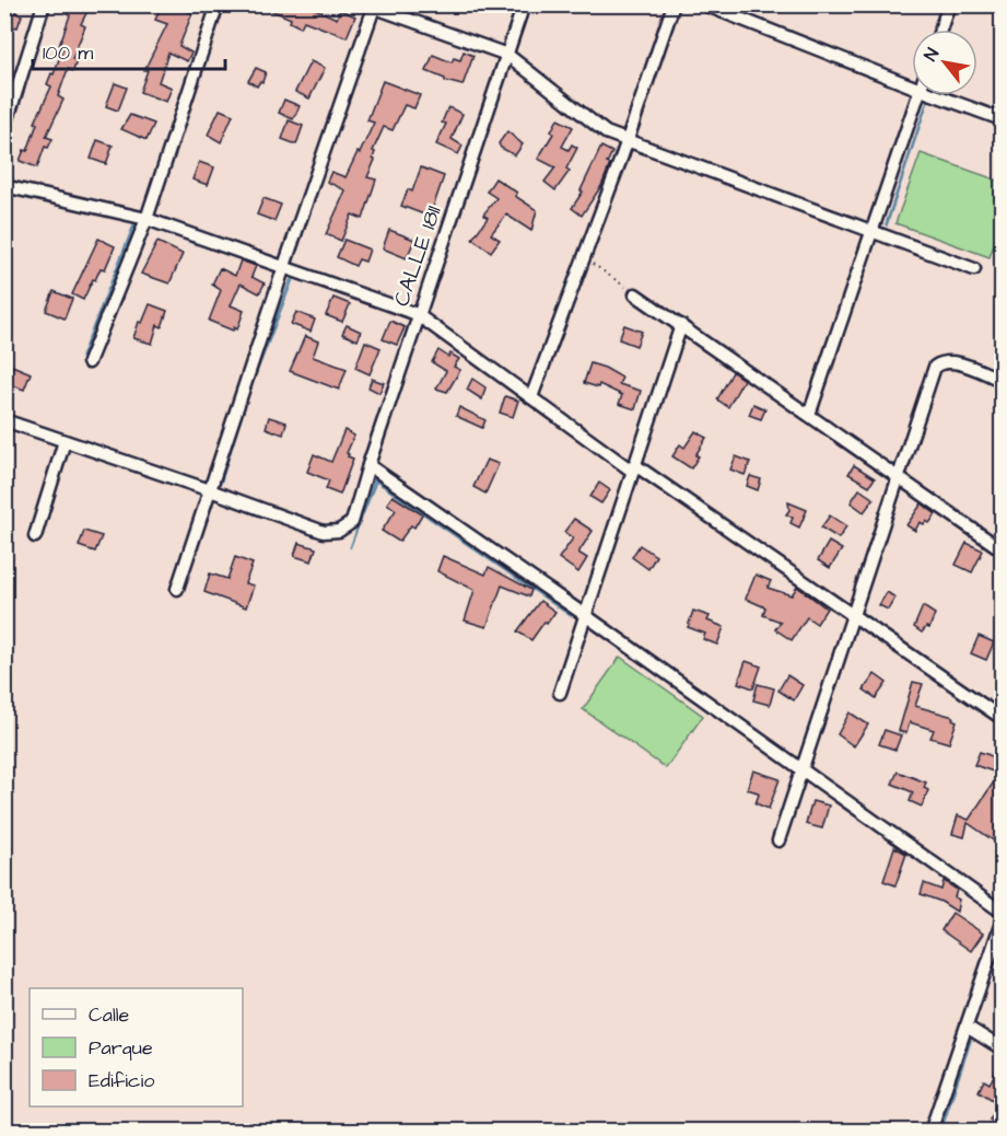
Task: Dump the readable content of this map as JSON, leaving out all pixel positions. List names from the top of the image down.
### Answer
{
  "streets": {
    "street": ["CALLE 1811"]
  },
  "legend": ["Calle", "Parque", "Edificio"],
  "scale_bar": "100 m",
  "north": "top left"
}
